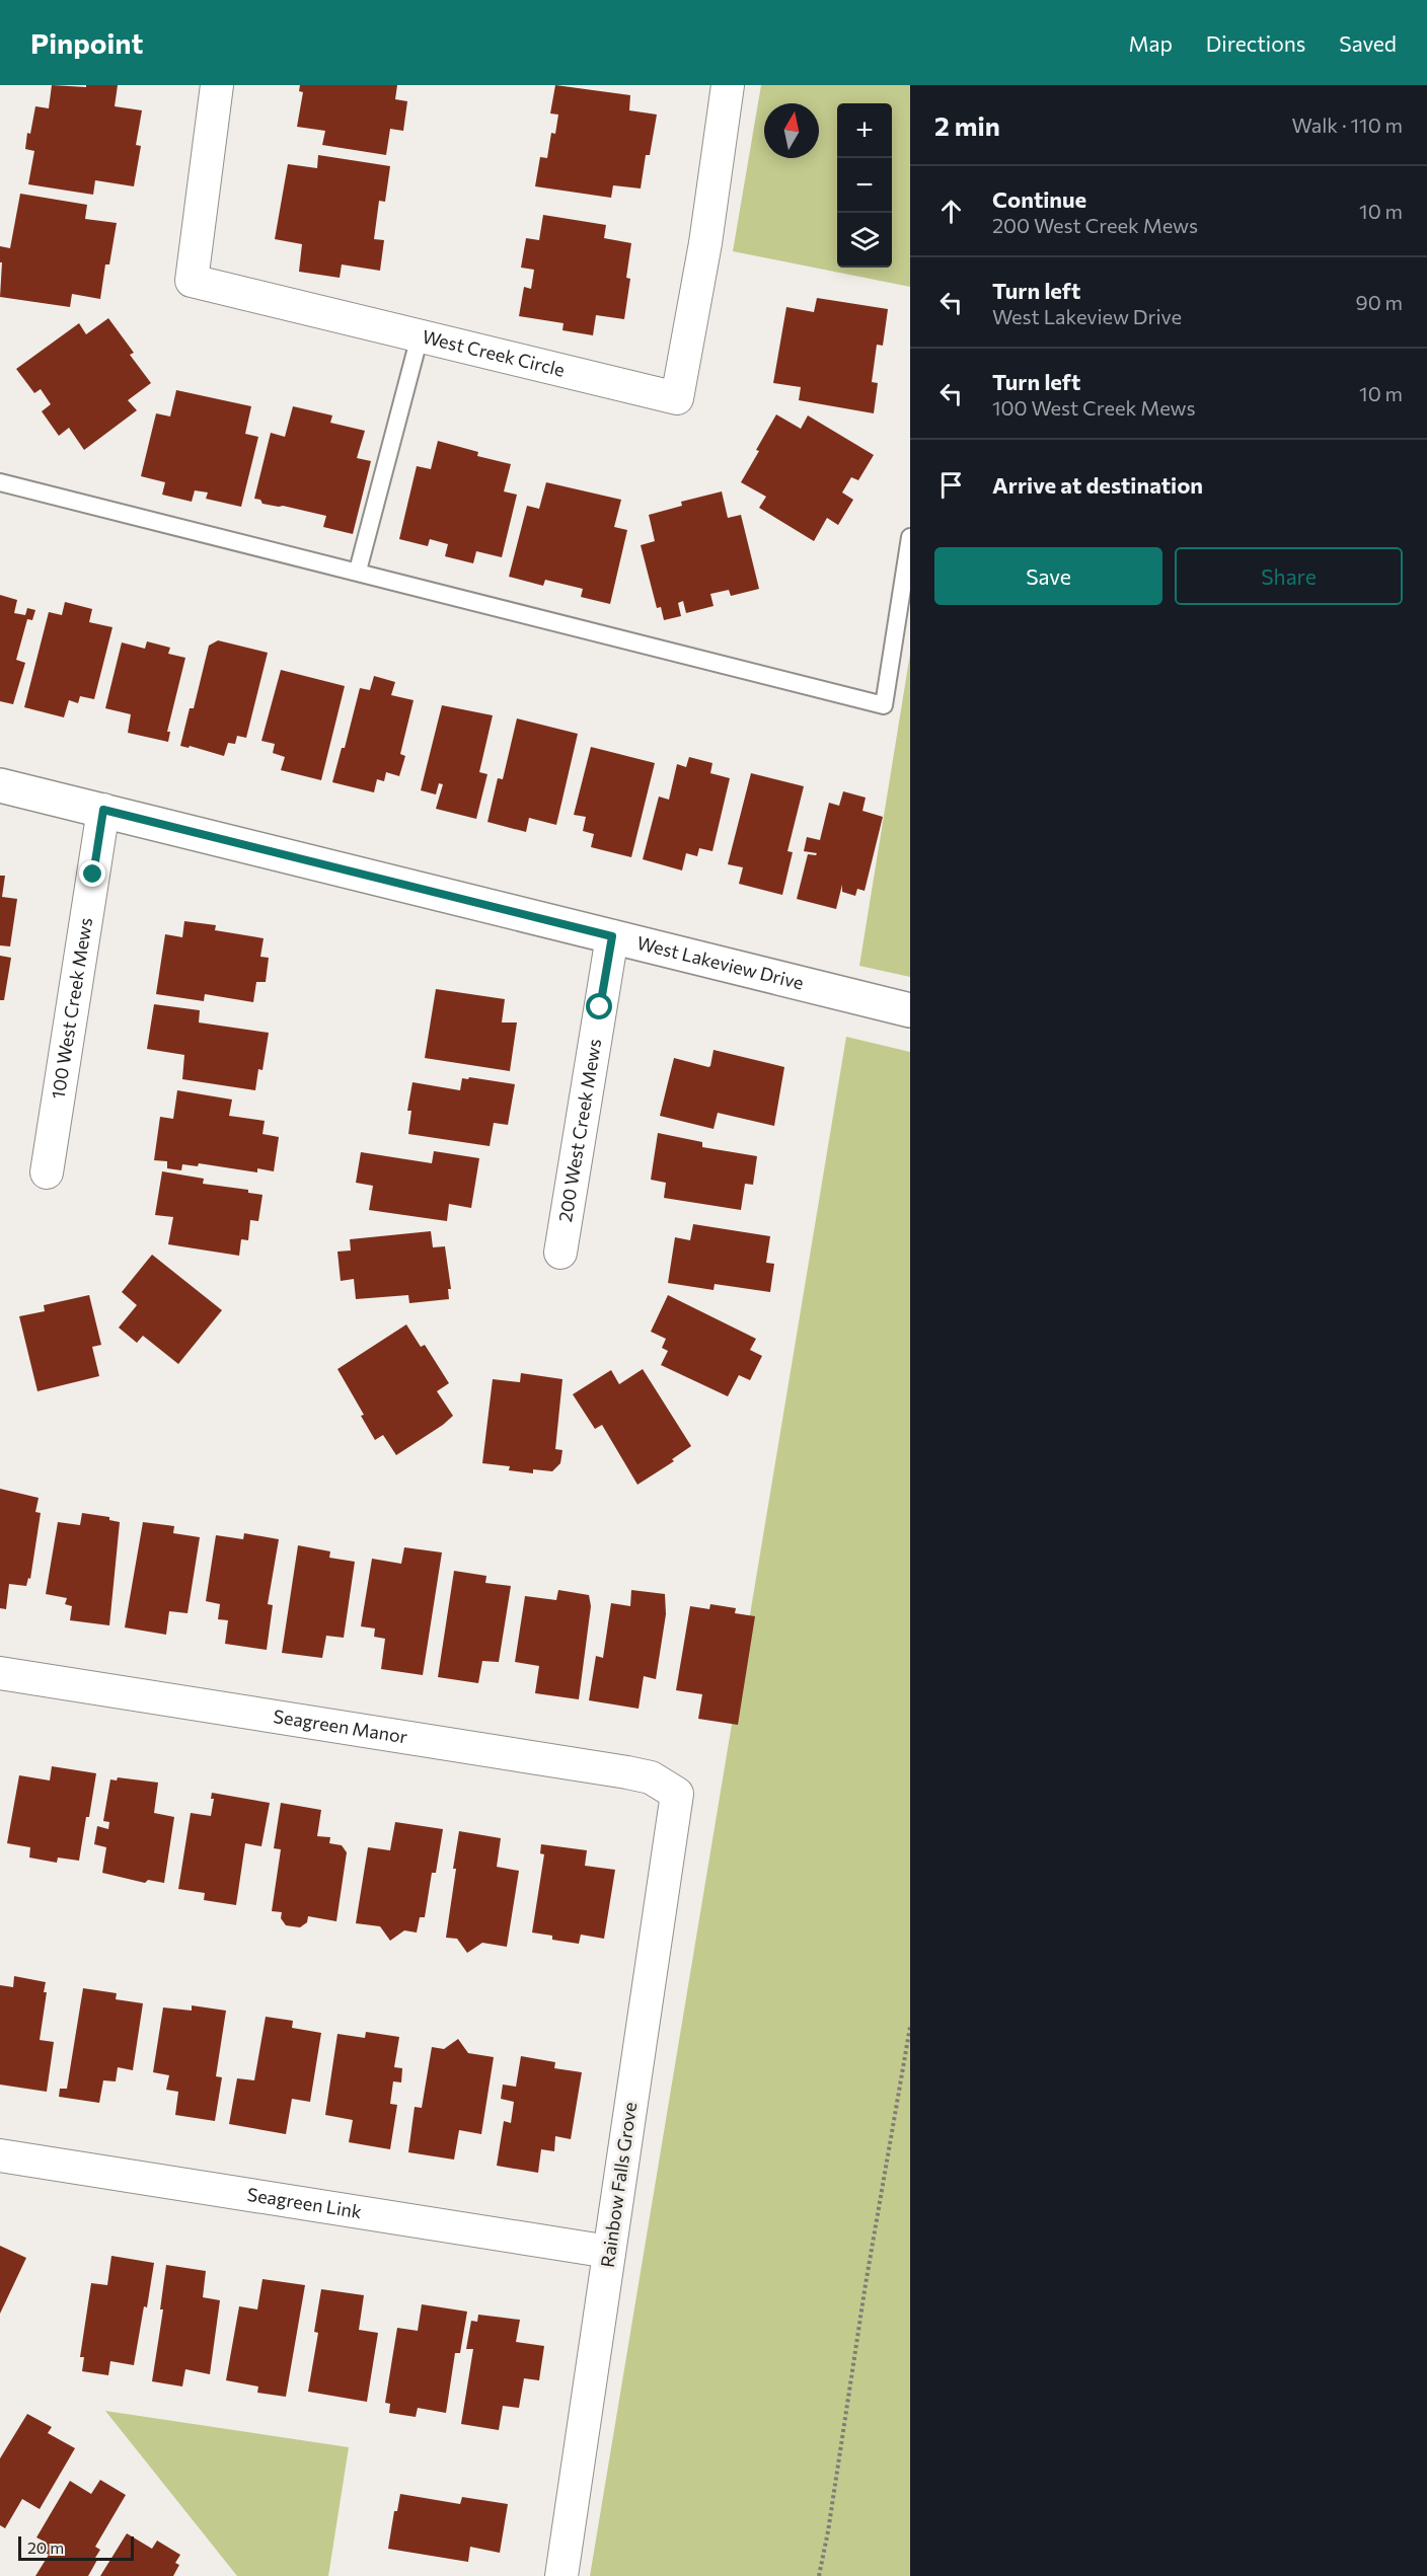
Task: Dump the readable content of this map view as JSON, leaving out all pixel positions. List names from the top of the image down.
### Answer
{
  "streets": {
    "street": [
      "West Creek Circle",
      "West Lakeview Drive",
      "100 West Creek Mews",
      "200 West Creek Mews",
      "Seagreen Manor",
      "Rainbow Falls Grove",
      "Seagreen Link"
    ]
  },
  "crossings": [
    ["West Lakeview Drive", "100 West Creek Mews"],
    ["West Lakeview Drive", "200 West Creek Mews"],
    ["Seagreen Manor", "Rainbow Falls Grove"],
    ["Rainbow Falls Grove", "Seagreen Link"]
  ],
  "scale_bar": "20 m",
  "north": "top",
  "page": {
    "header": "Pinpoint",
    "nav": ["Map", "Directions", "Saved"],
    "heading": ["2 min", "Walk · 110 m"],
    "map_buttons": ["+", "−"],
    "list": [
      ["Continue", "200 West Creek Mews", "10 m"],
      ["Turn left", "West Lakeview Drive", "90 m"],
      ["Turn left", "100 West Creek Mews", "10 m"],
      "Arrive at destination"
    ],
    "buttons": ["Save", "Share"],
    "scale": "20 m"
  }
}
